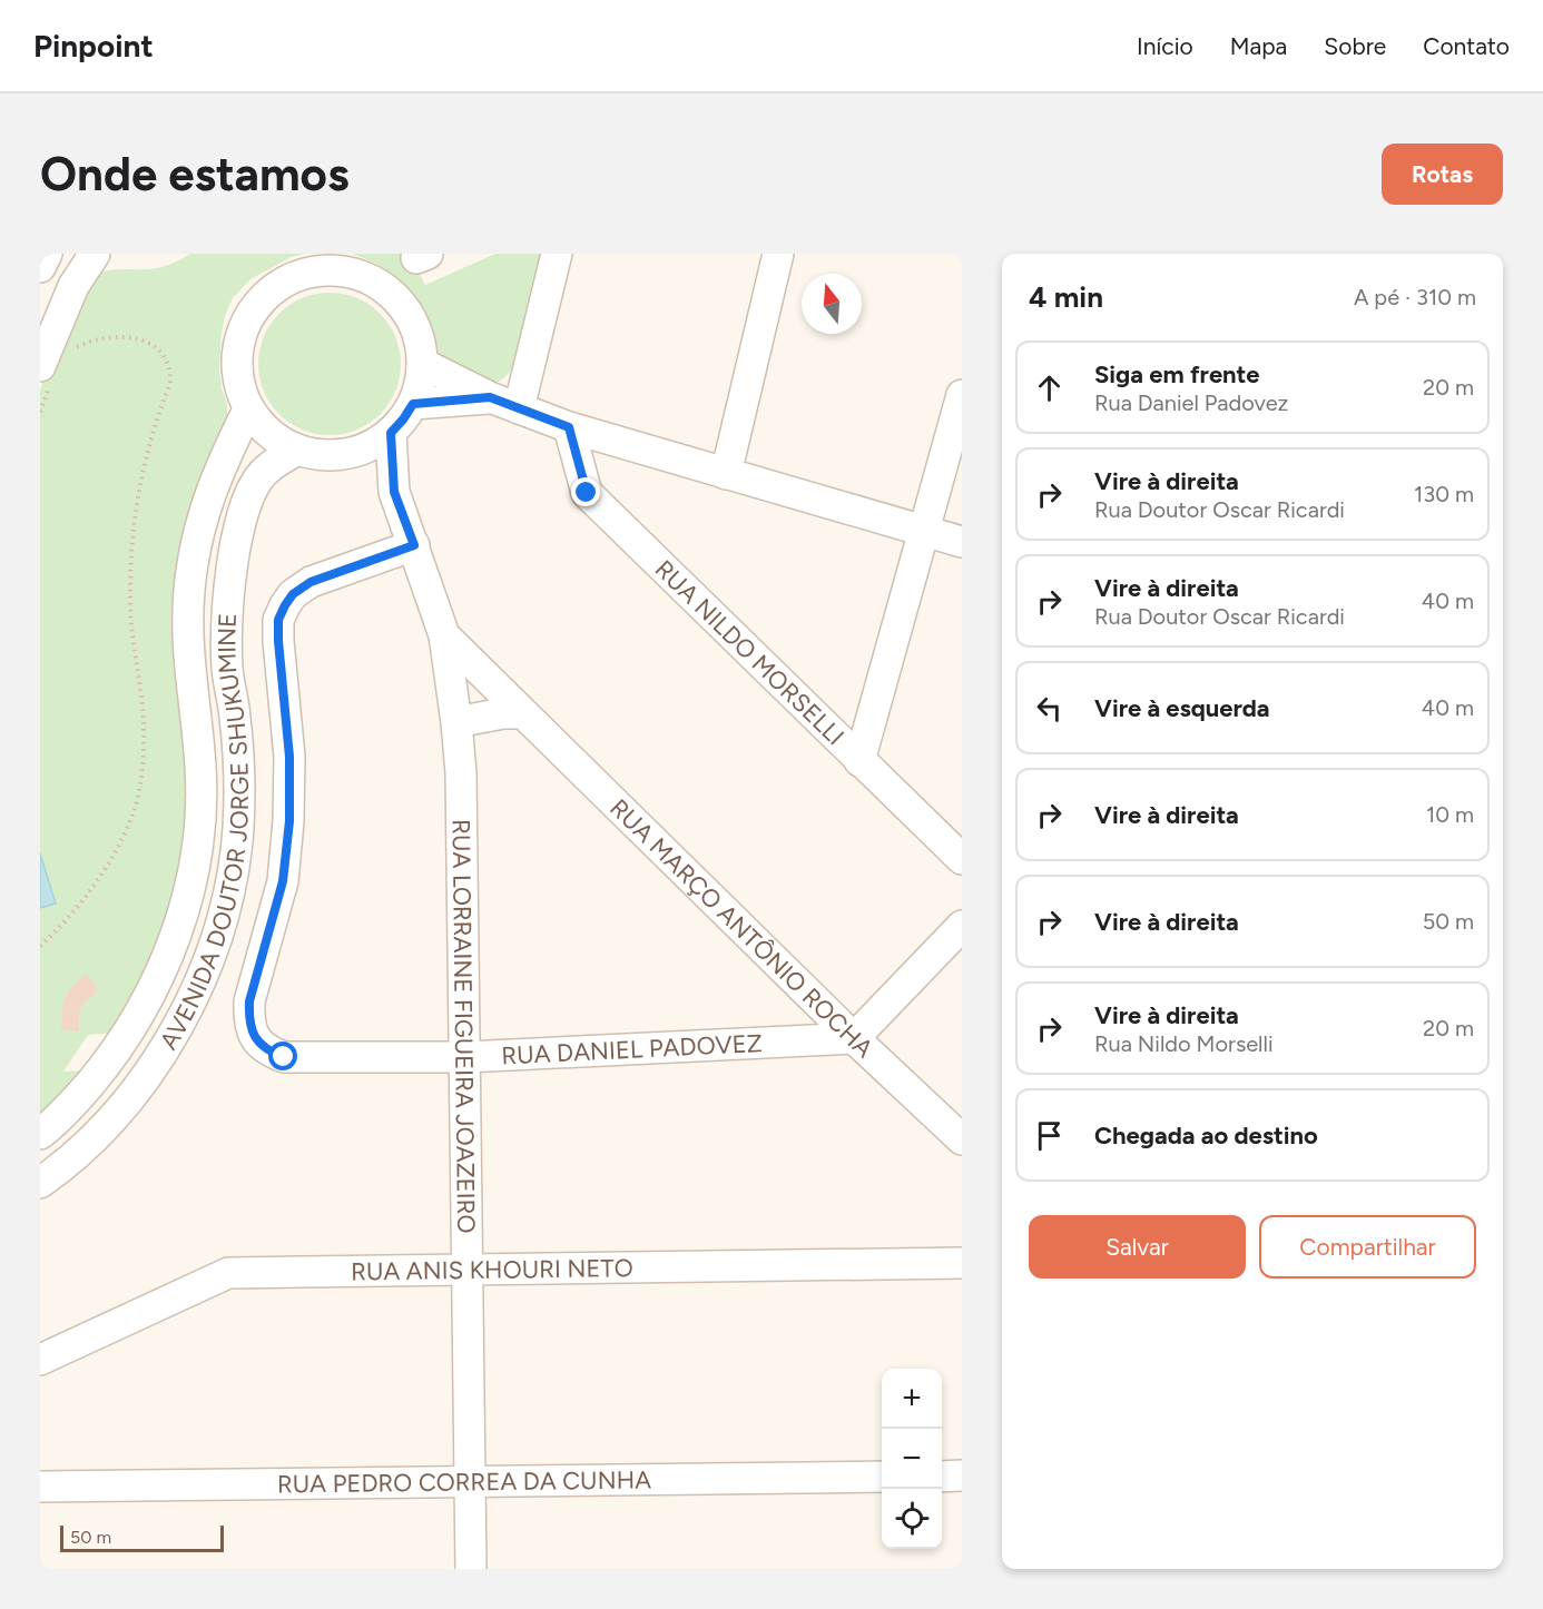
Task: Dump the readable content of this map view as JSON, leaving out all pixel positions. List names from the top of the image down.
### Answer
{
  "streets": {
    "street": [
      "RUA NILDO MORSELLI",
      "AVENIDA DOUTOR JORGE SHUKUMINE",
      "RUA MARÇO ANTÔNIO ROCHA",
      "RUA LORRAINE FIGUEIRA JOAZEIRO",
      "RUA DANIEL PADOVEZ",
      "RUA ANIS KHOURI NETO",
      "RUA PEDRO CORREA DA CUNHA"
    ]
  },
  "crossings": [
    ["AVENIDA DOUTOR JORGE SHUKUMINE", "RUA LORRAINE FIGUEIRA JOAZEIRO"],
    ["RUA MARÇO ANTÔNIO ROCHA", "RUA LORRAINE FIGUEIRA JOAZEIRO"],
    ["RUA MARÇO ANTÔNIO ROCHA", "RUA DANIEL PADOVEZ"],
    ["RUA LORRAINE FIGUEIRA JOAZEIRO", "RUA DANIEL PADOVEZ"],
    ["RUA LORRAINE FIGUEIRA JOAZEIRO", "RUA ANIS KHOURI NETO"],
    ["RUA LORRAINE FIGUEIRA JOAZEIRO", "RUA PEDRO CORREA DA CUNHA"]
  ],
  "scale_bar": "50 m",
  "north": "top",
  "page": {
    "header": "Pinpoint",
    "nav": [
      "Início",
      "Mapa",
      "Sobre",
      "Contato"
    ],
    "buttons": [
      "Rotas",
      ["Salvar", "Compartilhar"]
    ],
    "title": "Onde estamos",
    "heading": ["4 min", "A pé · 310 m"],
    "list": [
      ["Siga em frente", "Rua Daniel Padovez", "20 m"],
      ["Vire à direita", "Rua Doutor Oscar Ricardi", "130 m"],
      ["Vire à direita", "Rua Doutor Oscar Ricardi", "40 m"],
      ["Vire à esquerda", "40 m"],
      ["Vire à direita", "10 m"],
      ["Vire à direita", "50 m"],
      ["Vire à direita", "Rua Nildo Morselli", "20 m"],
      "Chegada ao destino"
    ],
    "map_buttons": ["+", "−"],
    "scale": "50 m"
  }
}
